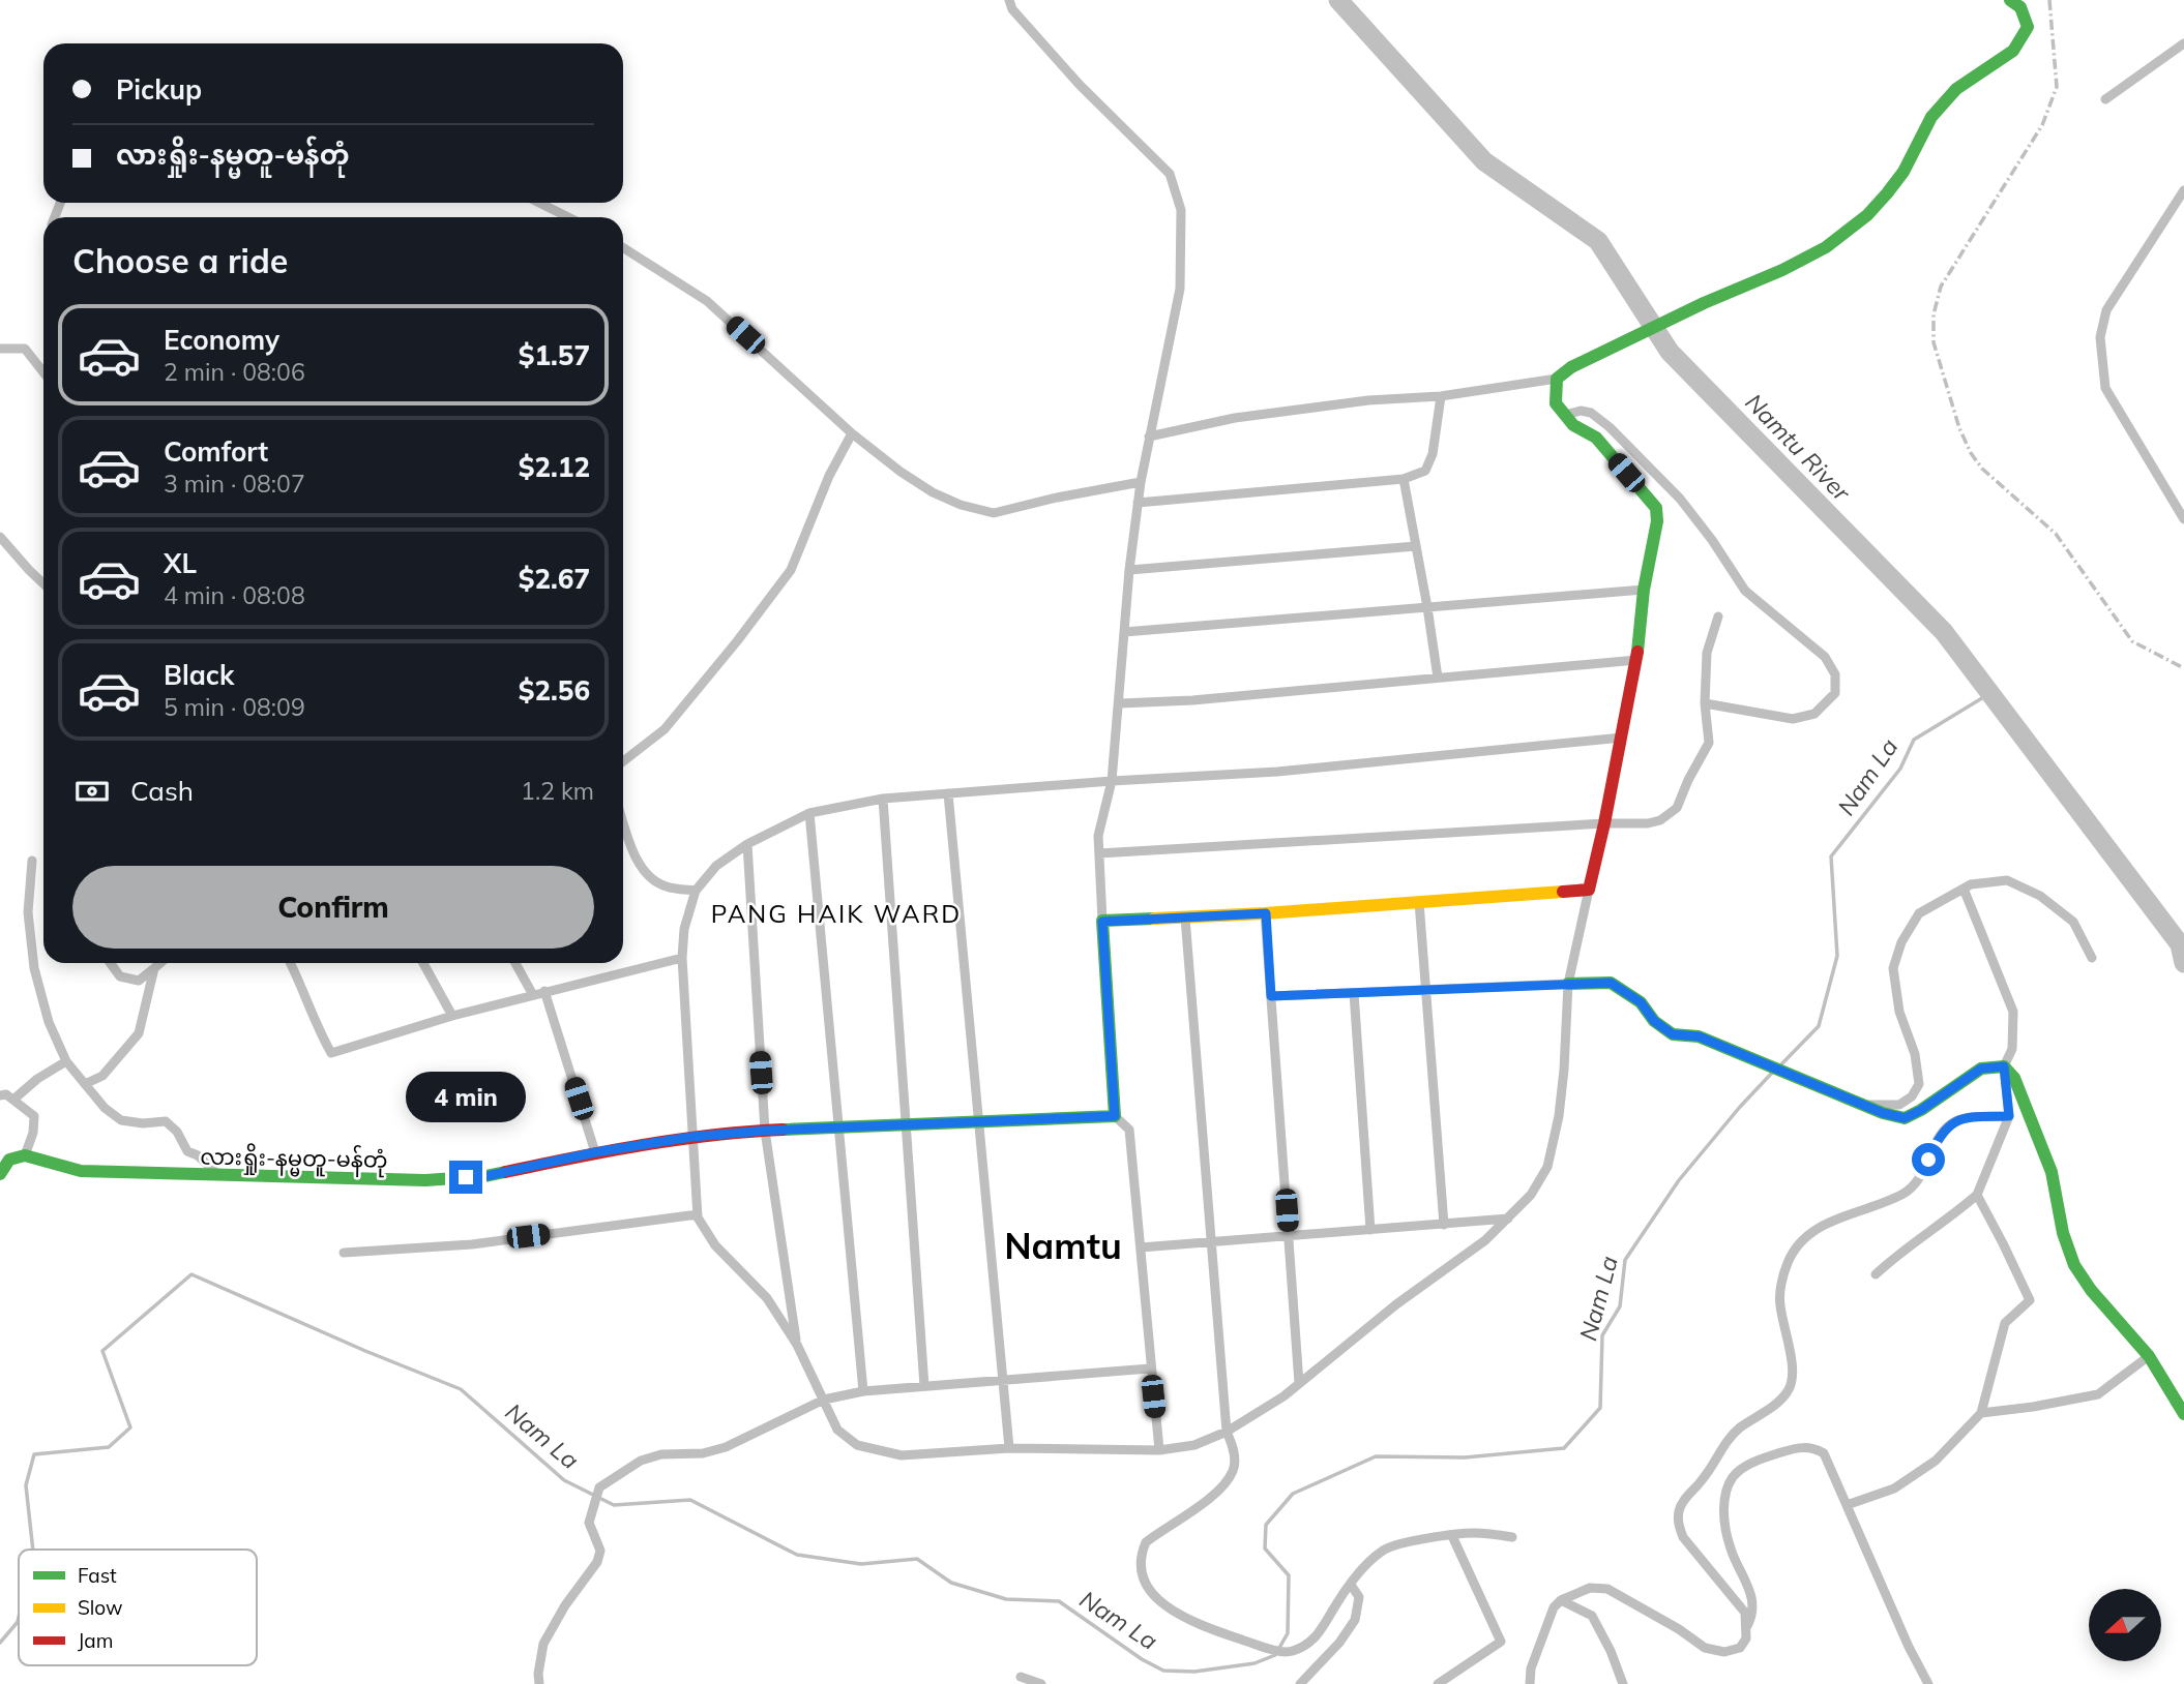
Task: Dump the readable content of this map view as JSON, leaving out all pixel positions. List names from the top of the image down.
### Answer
{
  "streets": {
    "main road": ["လားရှိုး-နမ္မတူ-မန်တုံ"]
  },
  "districts": ["PANG HAIK WARD", "Namtu"],
  "water": ["Namtu River", "Nam La"],
  "legend": ["Fast", "Slow", "Jam"],
  "north": "left",
  "page": {
    "banner": ["Pickup", "လားရှိုး-နမ္မတူ-မန်တုံ"],
    "heading": "Choose a ride",
    "list": [
      {
        "name": "Economy",
        "note": "2 min · 08:06",
        "value": "$1.57"
      },
      {
        "name": "Comfort",
        "note": "3 min · 08:07",
        "value": "$2.12"
      },
      {
        "name": "XL",
        "note": "4 min · 08:08",
        "value": "$2.67"
      },
      {
        "name": "Black",
        "note": "5 min · 08:09",
        "value": "$2.56"
      }
    ],
    "pay": ["Cash", "1.2 km"],
    "buttons": "Confirm",
    "bubble": "4 min"
  }
}
